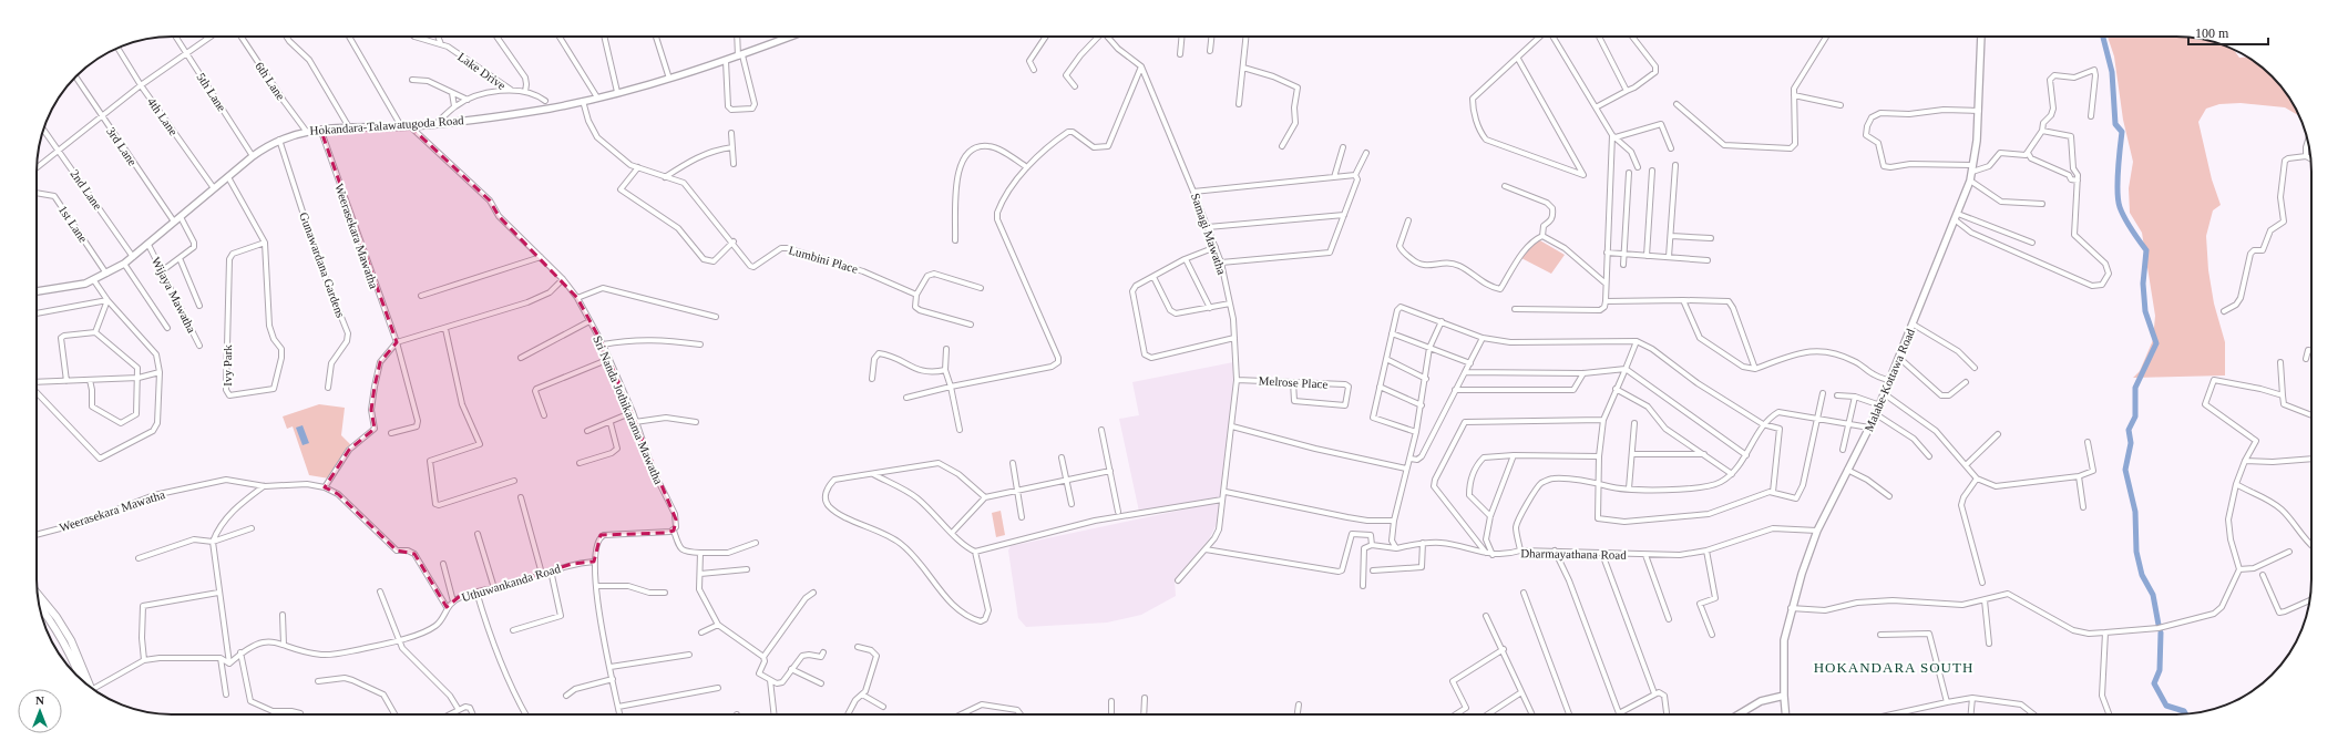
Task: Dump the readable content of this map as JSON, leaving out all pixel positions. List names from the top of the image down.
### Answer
{
  "streets": {
    "main road": ["Hokandara-Talawatugoda Road", "Malabe-Kottawa Road"],
    "street": [
      "Lake Drive",
      "6th Lane",
      "5th Lane",
      "4th Lane",
      "3rd Lane",
      "2nd Lane",
      "1st Lane",
      "Samagi Mawatha",
      "Weerasekara Mawatha",
      "Lumbini Place",
      "Gunawardana Gardens",
      "Wijaya Mawatha",
      "Ivy Park",
      "Melrose Place",
      "Sri Nanda Jothikarama Mawatha",
      "Dharmayathana Road",
      "Uthuwankanda Road"
    ]
  },
  "crossings": [
    ["6th Lane", "Hokandara-Talawatugoda Road"],
    ["5th Lane", "Hokandara-Talawatugoda Road"],
    ["4th Lane", "Hokandara-Talawatugoda Road"],
    ["Hokandara-Talawatugoda Road", "3rd Lane"],
    ["Hokandara-Talawatugoda Road", "2nd Lane"],
    ["Hokandara-Talawatugoda Road", "1st Lane"],
    ["Hokandara-Talawatugoda Road", "Weerasekara Mawatha"],
    ["Hokandara-Talawatugoda Road", "Lumbini Place"],
    ["Hokandara-Talawatugoda Road", "Gunawardana Gardens"],
    ["Hokandara-Talawatugoda Road", "Wijaya Mawatha"],
    ["Hokandara-Talawatugoda Road", "Ivy Park"],
    ["Hokandara-Talawatugoda Road", "Sri Nanda Jothikarama Mawatha"],
    ["Samagi Mawatha", "Melrose Place"],
    ["Weerasekara Mawatha", "Uthuwankanda Road"],
    ["Malabe-Kottawa Road", "Dharmayathana Road"]
  ],
  "districts": ["HOKANDARA SOUTH"],
  "scale_bar": "100 m",
  "north": "top"
}
